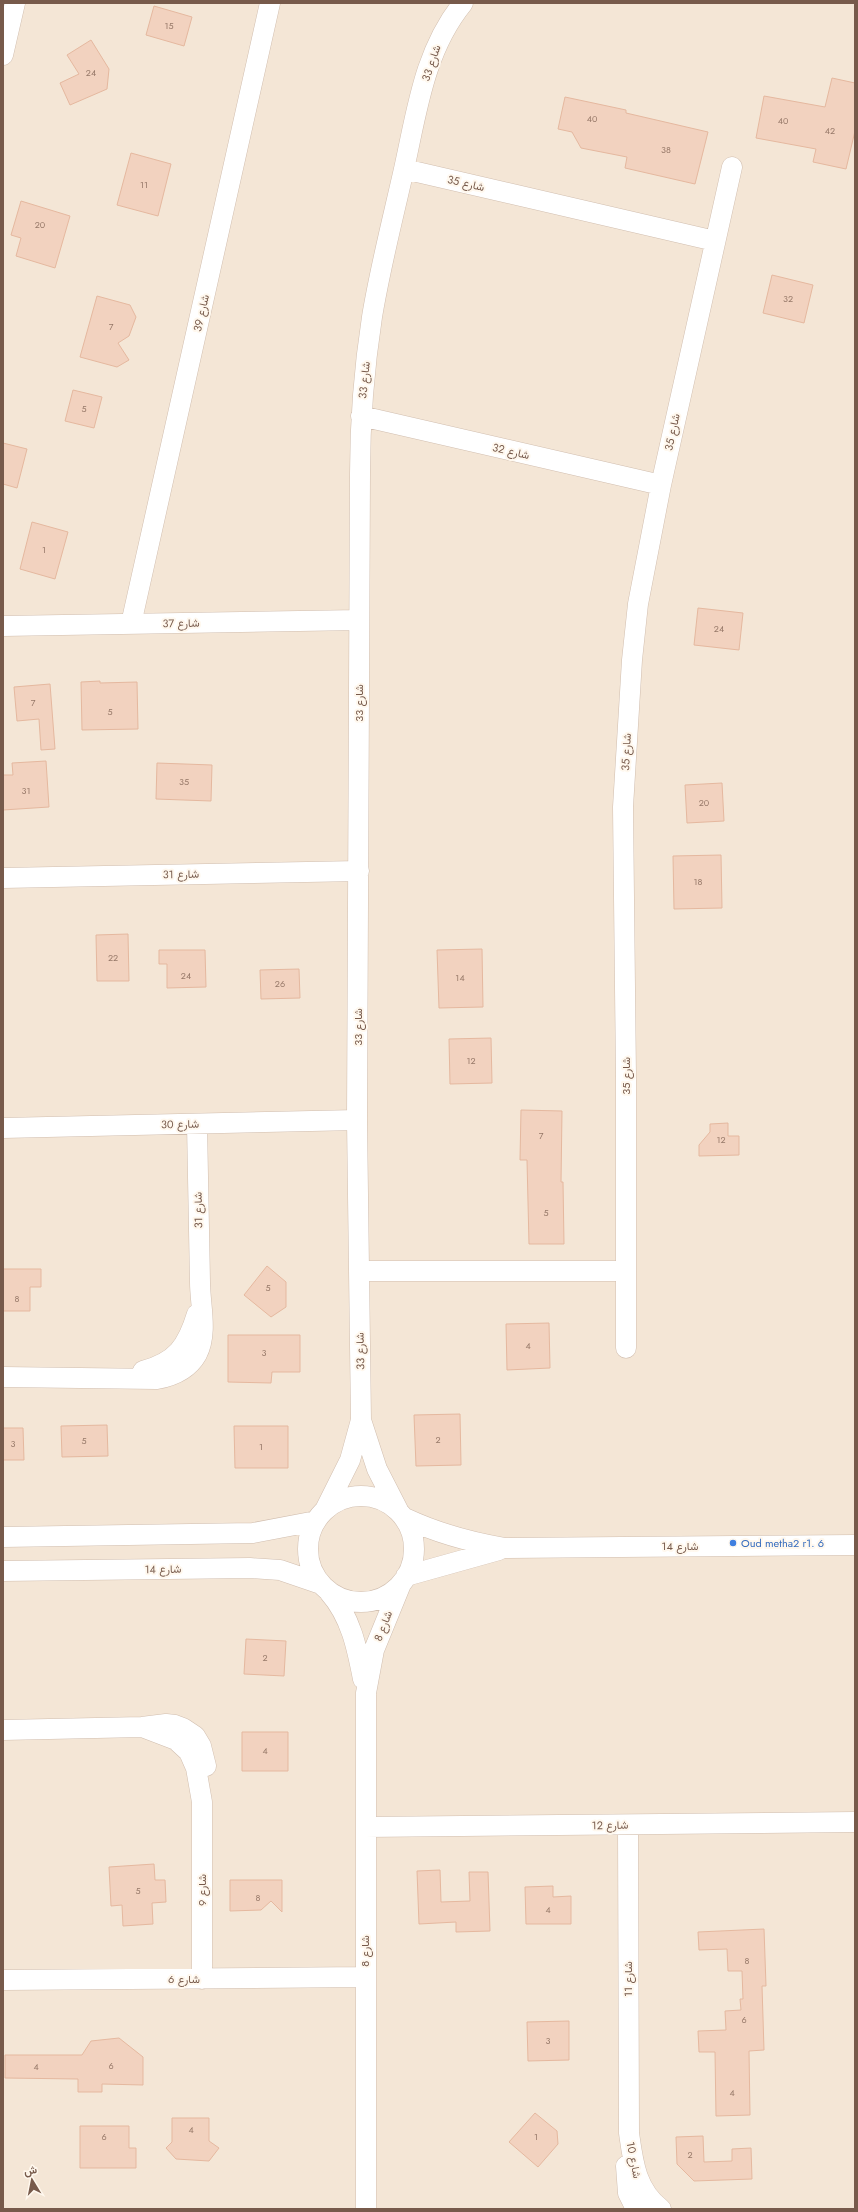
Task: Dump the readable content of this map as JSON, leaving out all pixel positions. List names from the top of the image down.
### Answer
{
  "streets": {
    "street": [
      "شارع 33",
      "شارع 35",
      "شارع 39",
      "شارع 32",
      "شارع 37",
      "شارع 31",
      "شارع 30",
      "شارع 14",
      "شارع 8",
      "شارع 12",
      "شارع 9",
      "شارع 6",
      "شارع 11",
      "شارع 10"
    ]
  },
  "crossings": [
    ["شارع 33", "شارع 35"],
    ["شارع 33", "شارع 32"],
    ["شارع 33", "شارع 37"],
    ["شارع 33", "شارع 31"],
    ["شارع 33", "شارع 30"],
    ["شارع 33", "شارع 14"],
    ["شارع 33", "شارع 8"],
    ["شارع 35", "شارع 32"],
    ["شارع 39", "شارع 37"],
    ["شارع 31", "شارع 30"],
    ["شارع 14", "شارع 8"],
    ["شارع 8", "شارع 12"],
    ["شارع 8", "شارع 6"],
    ["شارع 12", "شارع 11"],
    ["شارع 9", "شارع 6"],
    ["شارع 11", "شارع 10"]
  ],
  "places": ["Oud metha2 r1. 6"],
  "house_numbers": [
    "15",
    "24",
    "40",
    "40",
    "42",
    "38",
    "11",
    "20",
    "32",
    "7",
    "5",
    "1",
    "24",
    "7",
    "5",
    "35",
    "31",
    "20",
    "18",
    "22",
    "24",
    "14",
    "26",
    "12",
    "7",
    "12",
    "5",
    "5",
    "8",
    "4",
    "3",
    "2",
    "5",
    "3",
    "1",
    "2",
    "4",
    "5",
    "8",
    "4",
    "8",
    "6",
    "3",
    "6",
    "4",
    "4",
    "4",
    "6",
    "1",
    "2"
  ],
  "north": "top"
}
